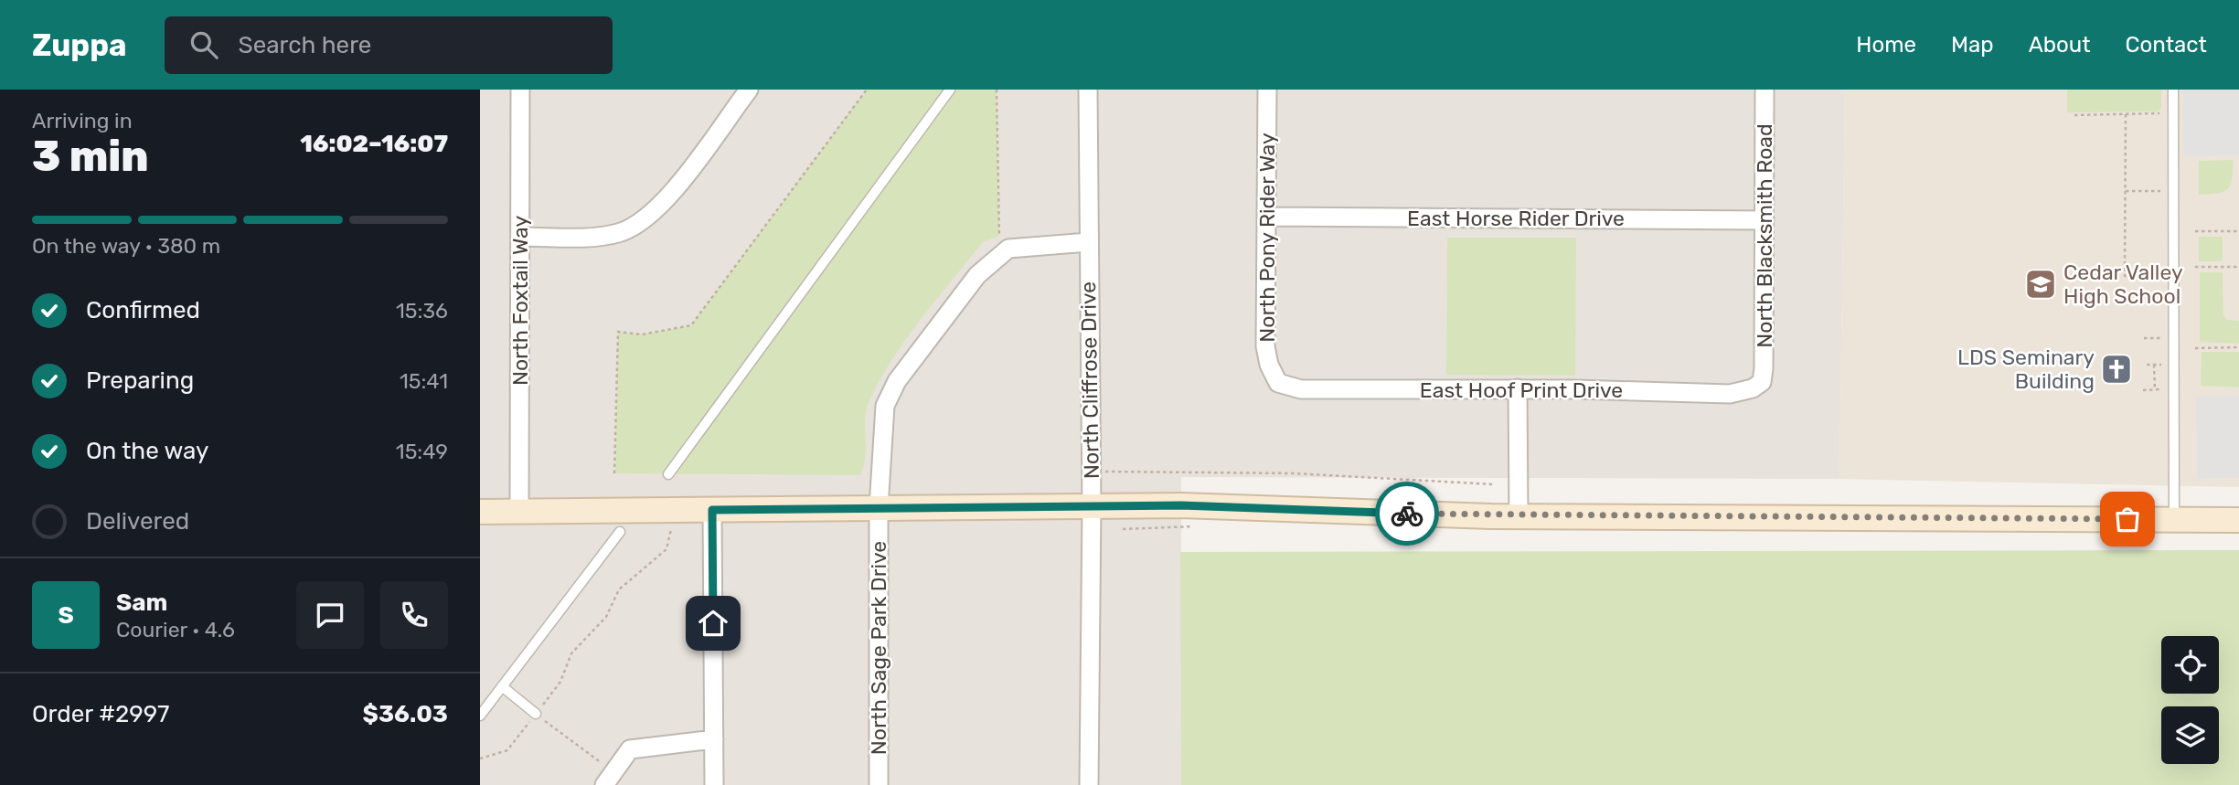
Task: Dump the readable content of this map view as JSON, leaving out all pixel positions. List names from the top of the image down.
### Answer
{
  "streets": {
    "street": [
      "East Horse Rider Drive",
      "North Blacksmith Road",
      "North Pony Rider Way",
      "North Foxtail Way",
      "North Cliffrose Drive",
      "East Hoof Print Drive",
      "North Sage Park Drive"
    ]
  },
  "crossings": [
    ["East Horse Rider Drive", "North Blacksmith Road"],
    ["East Horse Rider Drive", "North Pony Rider Way"],
    ["North Blacksmith Road", "East Hoof Print Drive"],
    ["North Pony Rider Way", "East Hoof Print Drive"]
  ],
  "places": {
    "school or university": ["Cedar Valley High School"],
    "church": ["LDS Seminary Building"]
  },
  "page": {
    "header": "Zuppa",
    "search": "Search here",
    "nav": [
      "Home",
      "Map",
      "About",
      "Contact"
    ],
    "heading": ["3 min", "Arriving in", "16:02–16:07"],
    "panel": [
      "Sam",
      "Courier · 4.6",
      "Order #2997",
      "$36.03"
    ],
    "bar": "On the way · 380 m",
    "list": [
      ["Confirmed", "15:36"],
      ["Preparing", "15:41"],
      ["On the way", "15:49"],
      "Delivered"
    ],
    "round": "S"
  }
}
